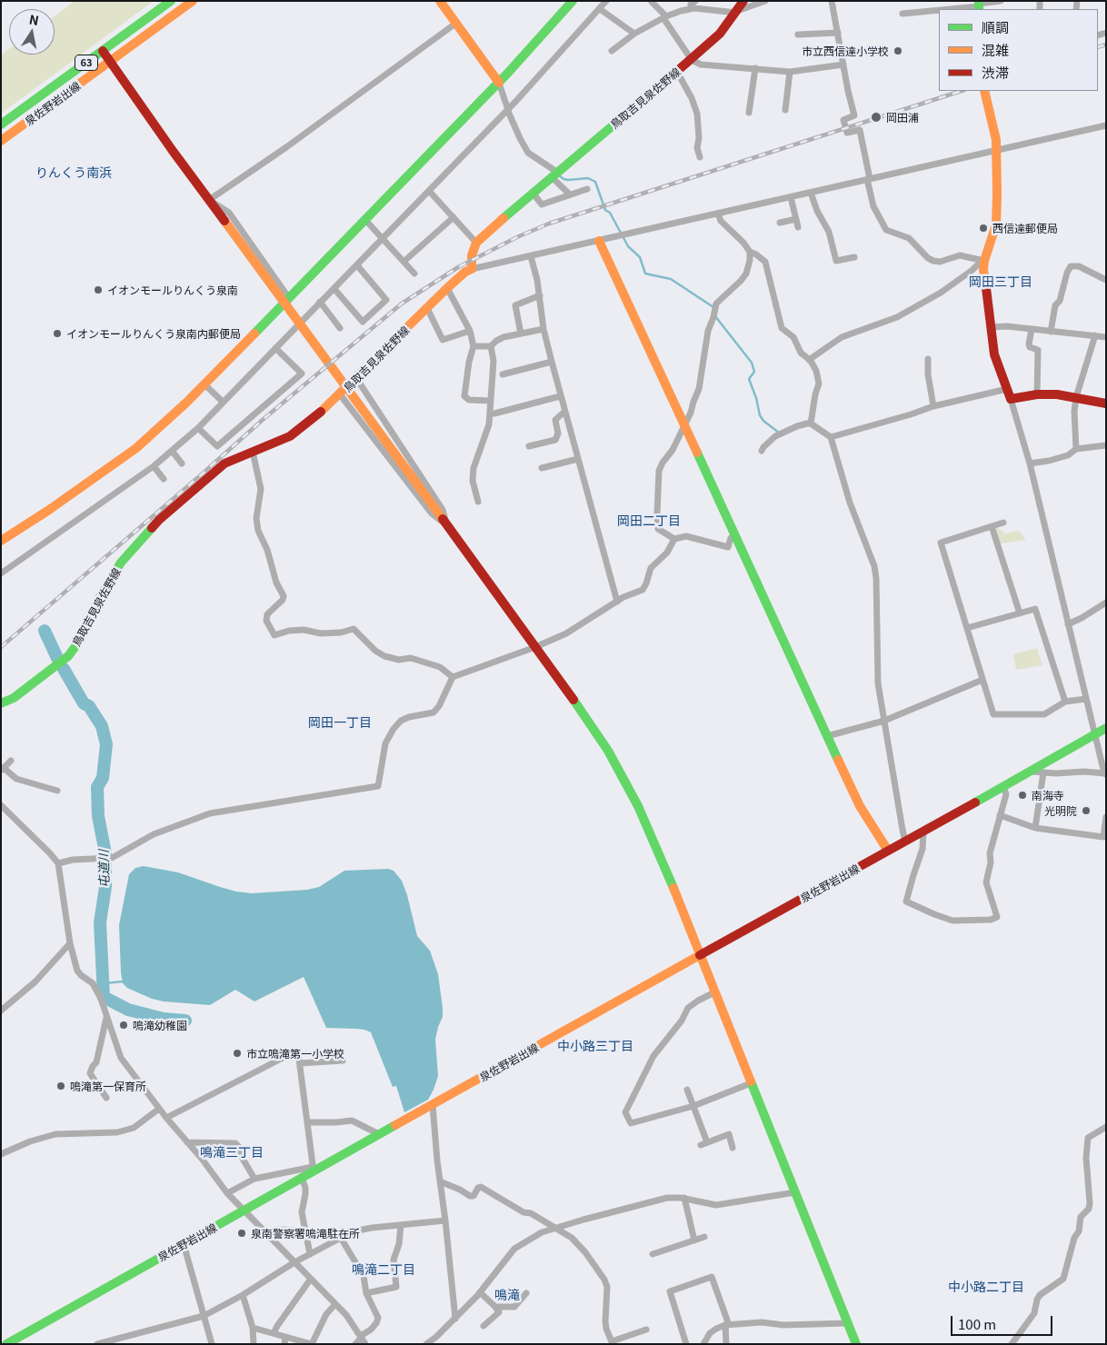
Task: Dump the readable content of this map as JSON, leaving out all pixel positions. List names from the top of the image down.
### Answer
{
  "streets": {
    "main road": ["63", "鳥取吉見泉佐野線", "泉佐野岩出線"]
  },
  "districts": [
    "りんくう南浜",
    "岡田三丁目",
    "岡田二丁目",
    "岡田一丁目",
    "中小路三丁目",
    "鳴滝三丁目",
    "鳴滝二丁目",
    "中小路二丁目",
    "鳴滝"
  ],
  "water": ["屯道川"],
  "places": [
    "市立西信達小学校",
    "岡田浦",
    "西信達郵便局",
    "イオンモールりんくう泉南",
    "イオンモールりんくう泉南内郵便局",
    "南海寺",
    "光明院",
    "鳴滝幼稚園",
    "市立鳴滝第一小学校",
    "鳴滝第一保育所",
    "泉南警察署鳴滝駐在所"
  ],
  "legend": ["順調", "混雑", "渋滞"],
  "scale_bar": "100 m",
  "north": "top"
}
